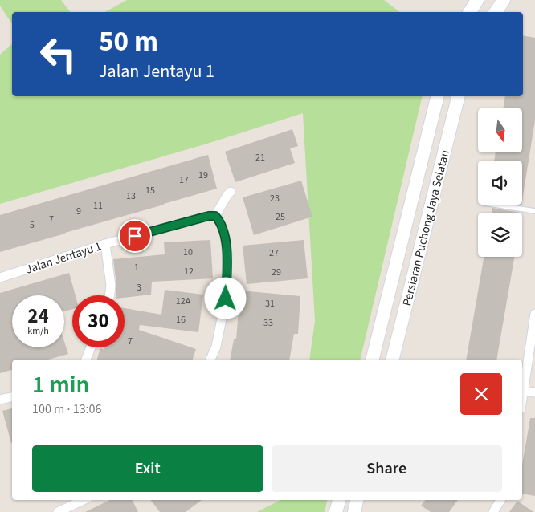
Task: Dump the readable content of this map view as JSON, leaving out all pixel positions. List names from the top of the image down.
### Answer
{
  "streets": {
    "main road": ["Persiaran Puchong Jaya Selatan"],
    "street": ["Jalan Jentayu 1"]
  },
  "house_numbers": [
    "21",
    "19",
    "17",
    "15",
    "13",
    "23",
    "11",
    "9",
    "25",
    "7",
    "5",
    "10",
    "27",
    "1",
    "12",
    "29",
    "3",
    "12A",
    "31",
    "16",
    "33",
    "7"
  ],
  "north": "bottom",
  "page": {
    "turn": ["50 m", "Jalan Jentayu 1"],
    "speed": "24 km/h",
    "limit": "30",
    "heading": ["1 min", "100 m · 13:06"],
    "buttons": ["Exit", "Share"]
  }
}
